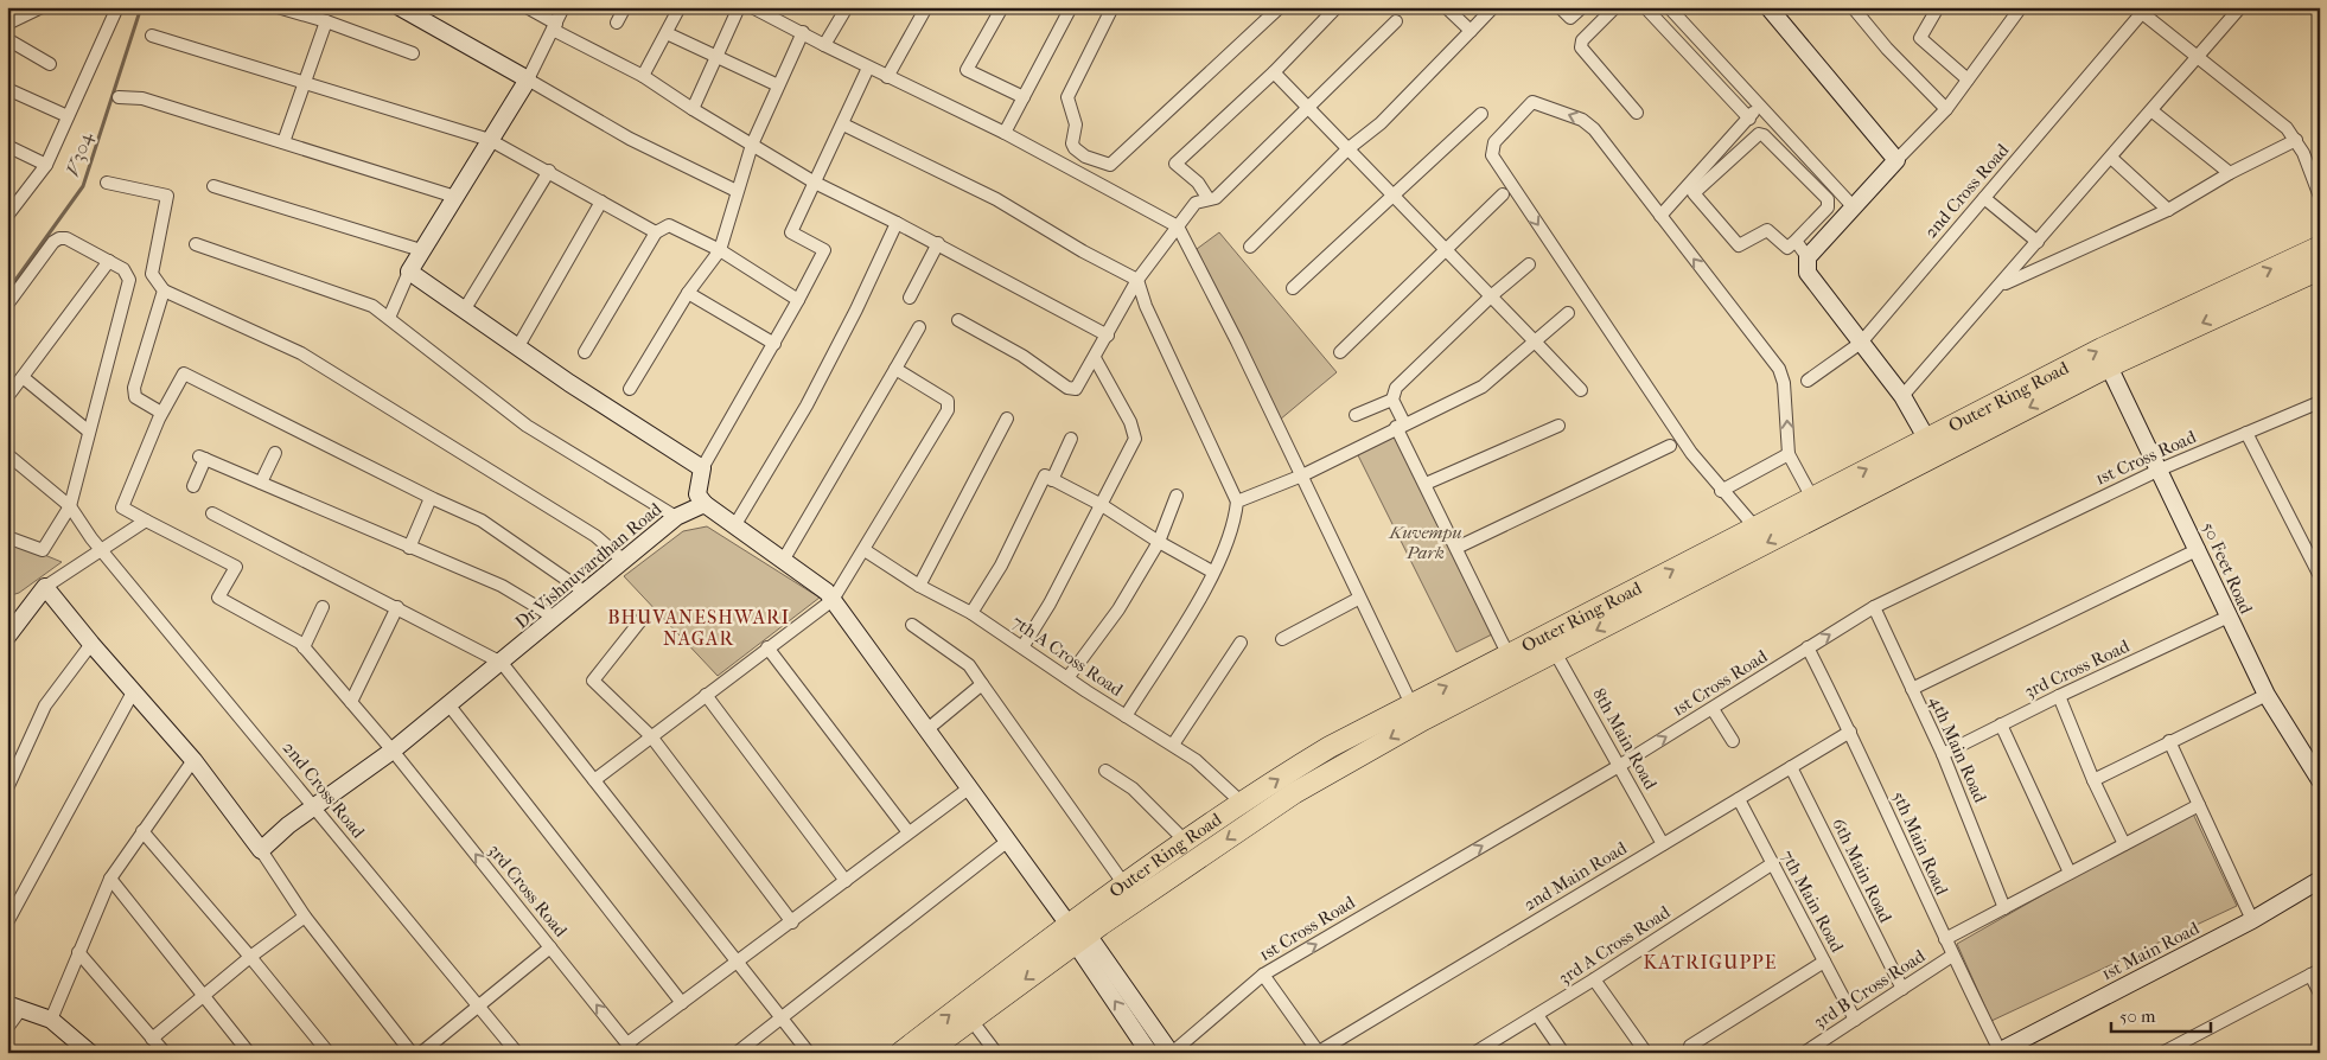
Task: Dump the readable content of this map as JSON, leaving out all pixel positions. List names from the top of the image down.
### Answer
{
  "streets": {
    "highway": ["Outer Ring Road"],
    "street": [
      "2nd Cross Road",
      "1st Cross Road",
      "Dr Vishnuvardhan Road",
      "50 Feet Road",
      "7th A Cross Road",
      "3rd Cross Road",
      "8th Main Road",
      "4th Main Road",
      "5th Main Road",
      "6th Main Road",
      "2nd Main Road",
      "7th Main Road",
      "3rd A Cross Road",
      "1st Main Road",
      "3rd B Cross Road"
    ]
  },
  "crossings": [
    ["2nd Cross Road", "Dr Vishnuvardhan Road"],
    ["Outer Ring Road", "50 Feet Road"],
    ["Outer Ring Road", "7th A Cross Road"],
    ["Outer Ring Road", "8th Main Road"],
    ["1st Cross Road", "50 Feet Road"],
    ["1st Cross Road", "8th Main Road"],
    ["1st Cross Road", "4th Main Road"],
    ["1st Cross Road", "5th Main Road"],
    ["Dr Vishnuvardhan Road", "3rd Cross Road"],
    ["50 Feet Road", "3rd Cross Road"],
    ["3rd Cross Road", "4th Main Road"],
    ["8th Main Road", "2nd Main Road"],
    ["5th Main Road", "2nd Main Road"],
    ["5th Main Road", "1st Main Road"],
    ["5th Main Road", "3rd B Cross Road"],
    ["6th Main Road", "2nd Main Road"],
    ["6th Main Road", "3rd B Cross Road"],
    ["2nd Main Road", "7th Main Road"],
    ["7th Main Road", "3rd A Cross Road"],
    ["7th Main Road", "3rd B Cross Road"]
  ],
  "one_way": ["1st Cross Road"],
  "districts": ["BHUVANESHWARI NAGAR", "KATRIGUPPE"],
  "water": ["V304"],
  "parks": ["Kuvempu Park"],
  "scale_bar": "50 m"
}
